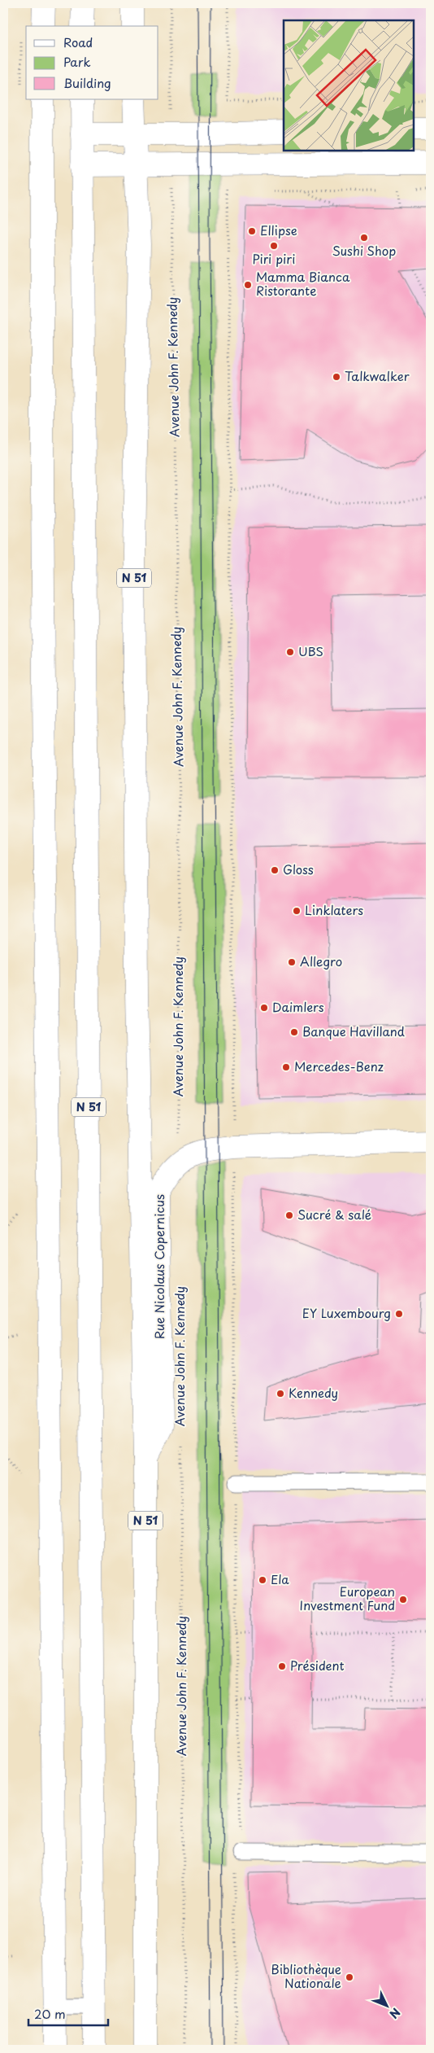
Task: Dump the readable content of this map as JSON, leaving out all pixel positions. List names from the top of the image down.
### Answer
{
  "streets": {
    "main road": ["N 51", "Rue Nicolaus Copernicus"],
    "path": ["Avenue John F. Kennedy"]
  },
  "crossings": [
    ["Avenue John F. Kennedy", "Rue Nicolaus Copernicus"],
    ["N 51", "Rue Nicolaus Copernicus"]
  ],
  "places": [
    "Ellipse",
    "Sushi Shop",
    "Piri piri",
    "Mamma Bianca Ristorante",
    "Talkwalker",
    "UBS",
    "Gloss",
    "Linklaters",
    "Allegro",
    "Daimlers",
    "Banque Havilland",
    "Mercedes-Benz",
    "Sucré & salé",
    "EY Luxembourg",
    "Kennedy",
    "Ela",
    "European Investment Fund",
    "Président",
    "Bibliothèque Nationale"
  ],
  "legend": ["Road", "Park", "Building"],
  "scale_bar": "20 m",
  "north": "bottom right"
}
